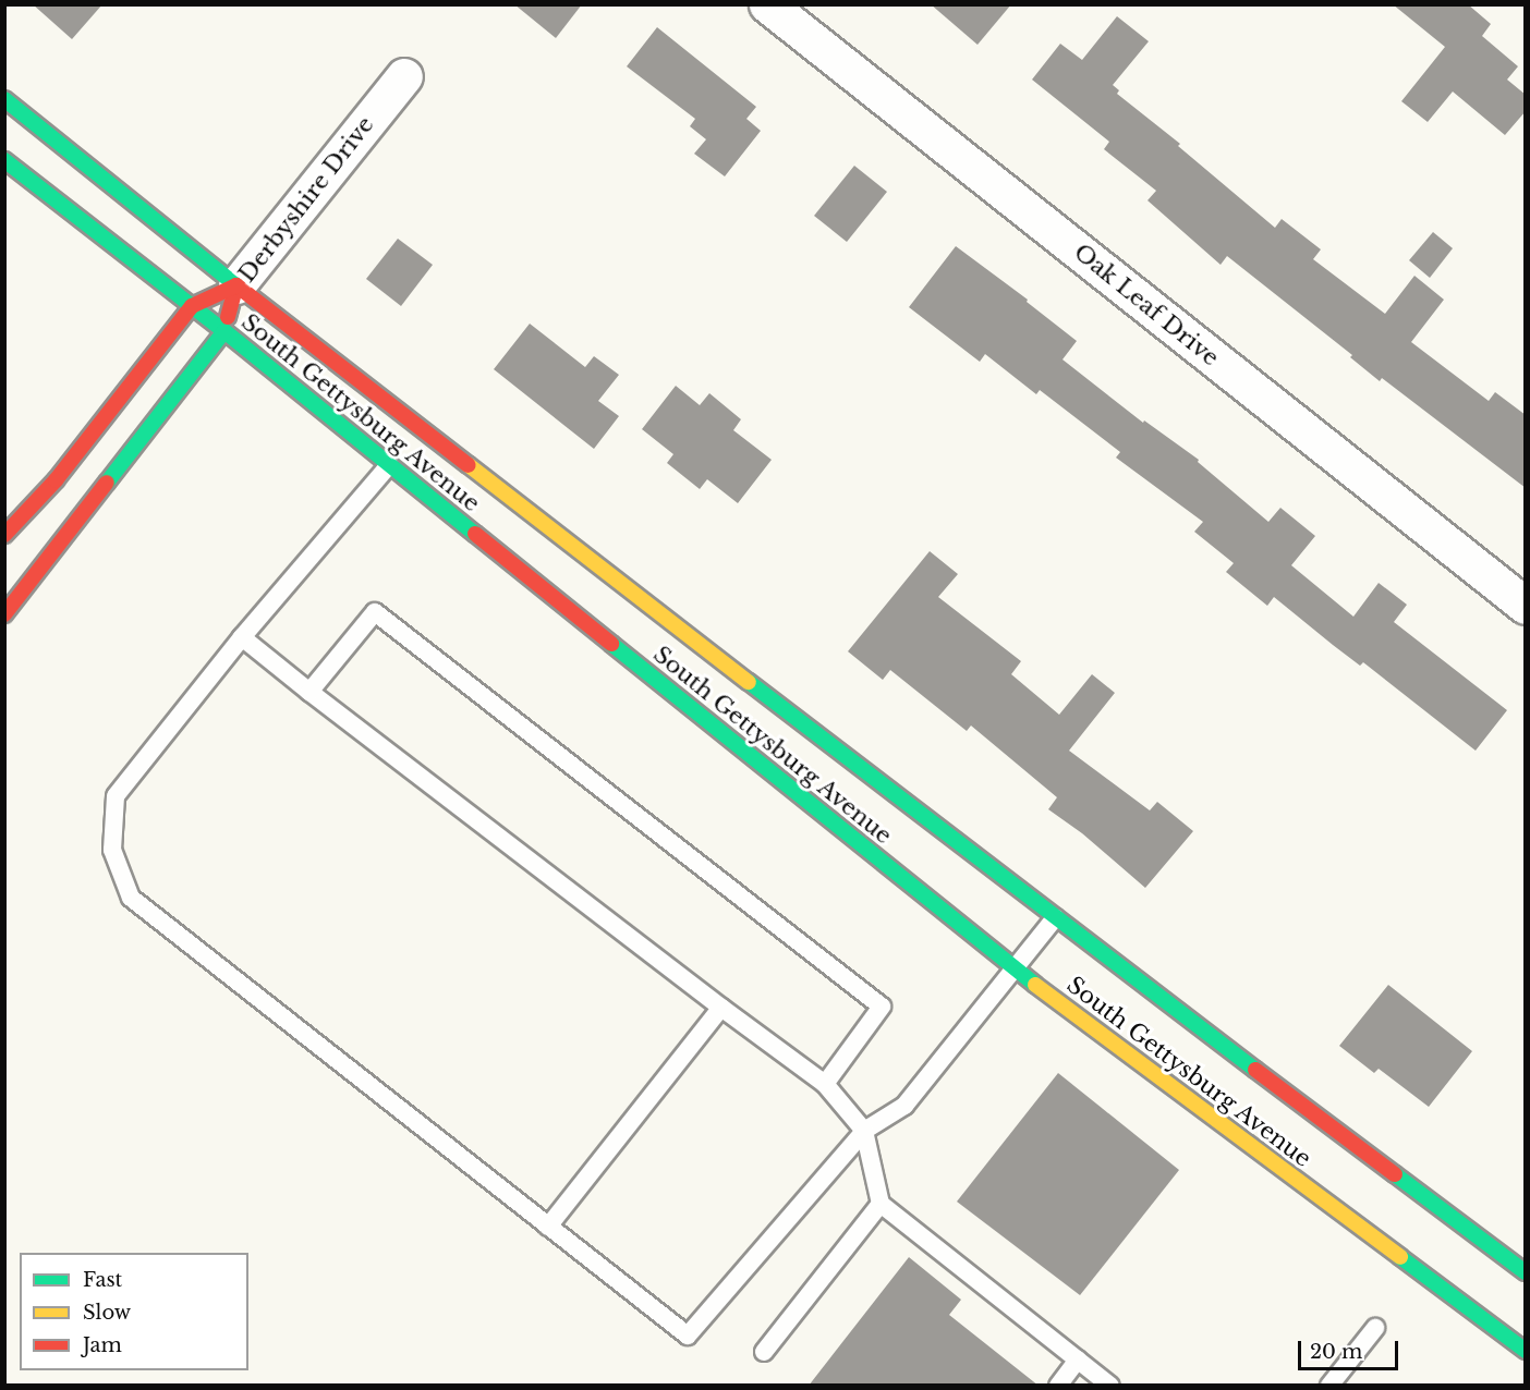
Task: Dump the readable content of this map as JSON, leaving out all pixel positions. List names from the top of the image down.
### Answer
{
  "streets": {
    "main road": ["Derbyshire Drive", "South Gettysburg Avenue"],
    "street": ["Oak Leaf Drive"]
  },
  "crossings": [
    ["Derbyshire Drive", "South Gettysburg Avenue"]
  ],
  "legend": ["Fast", "Slow", "Jam"],
  "scale_bar": "20 m"
}
